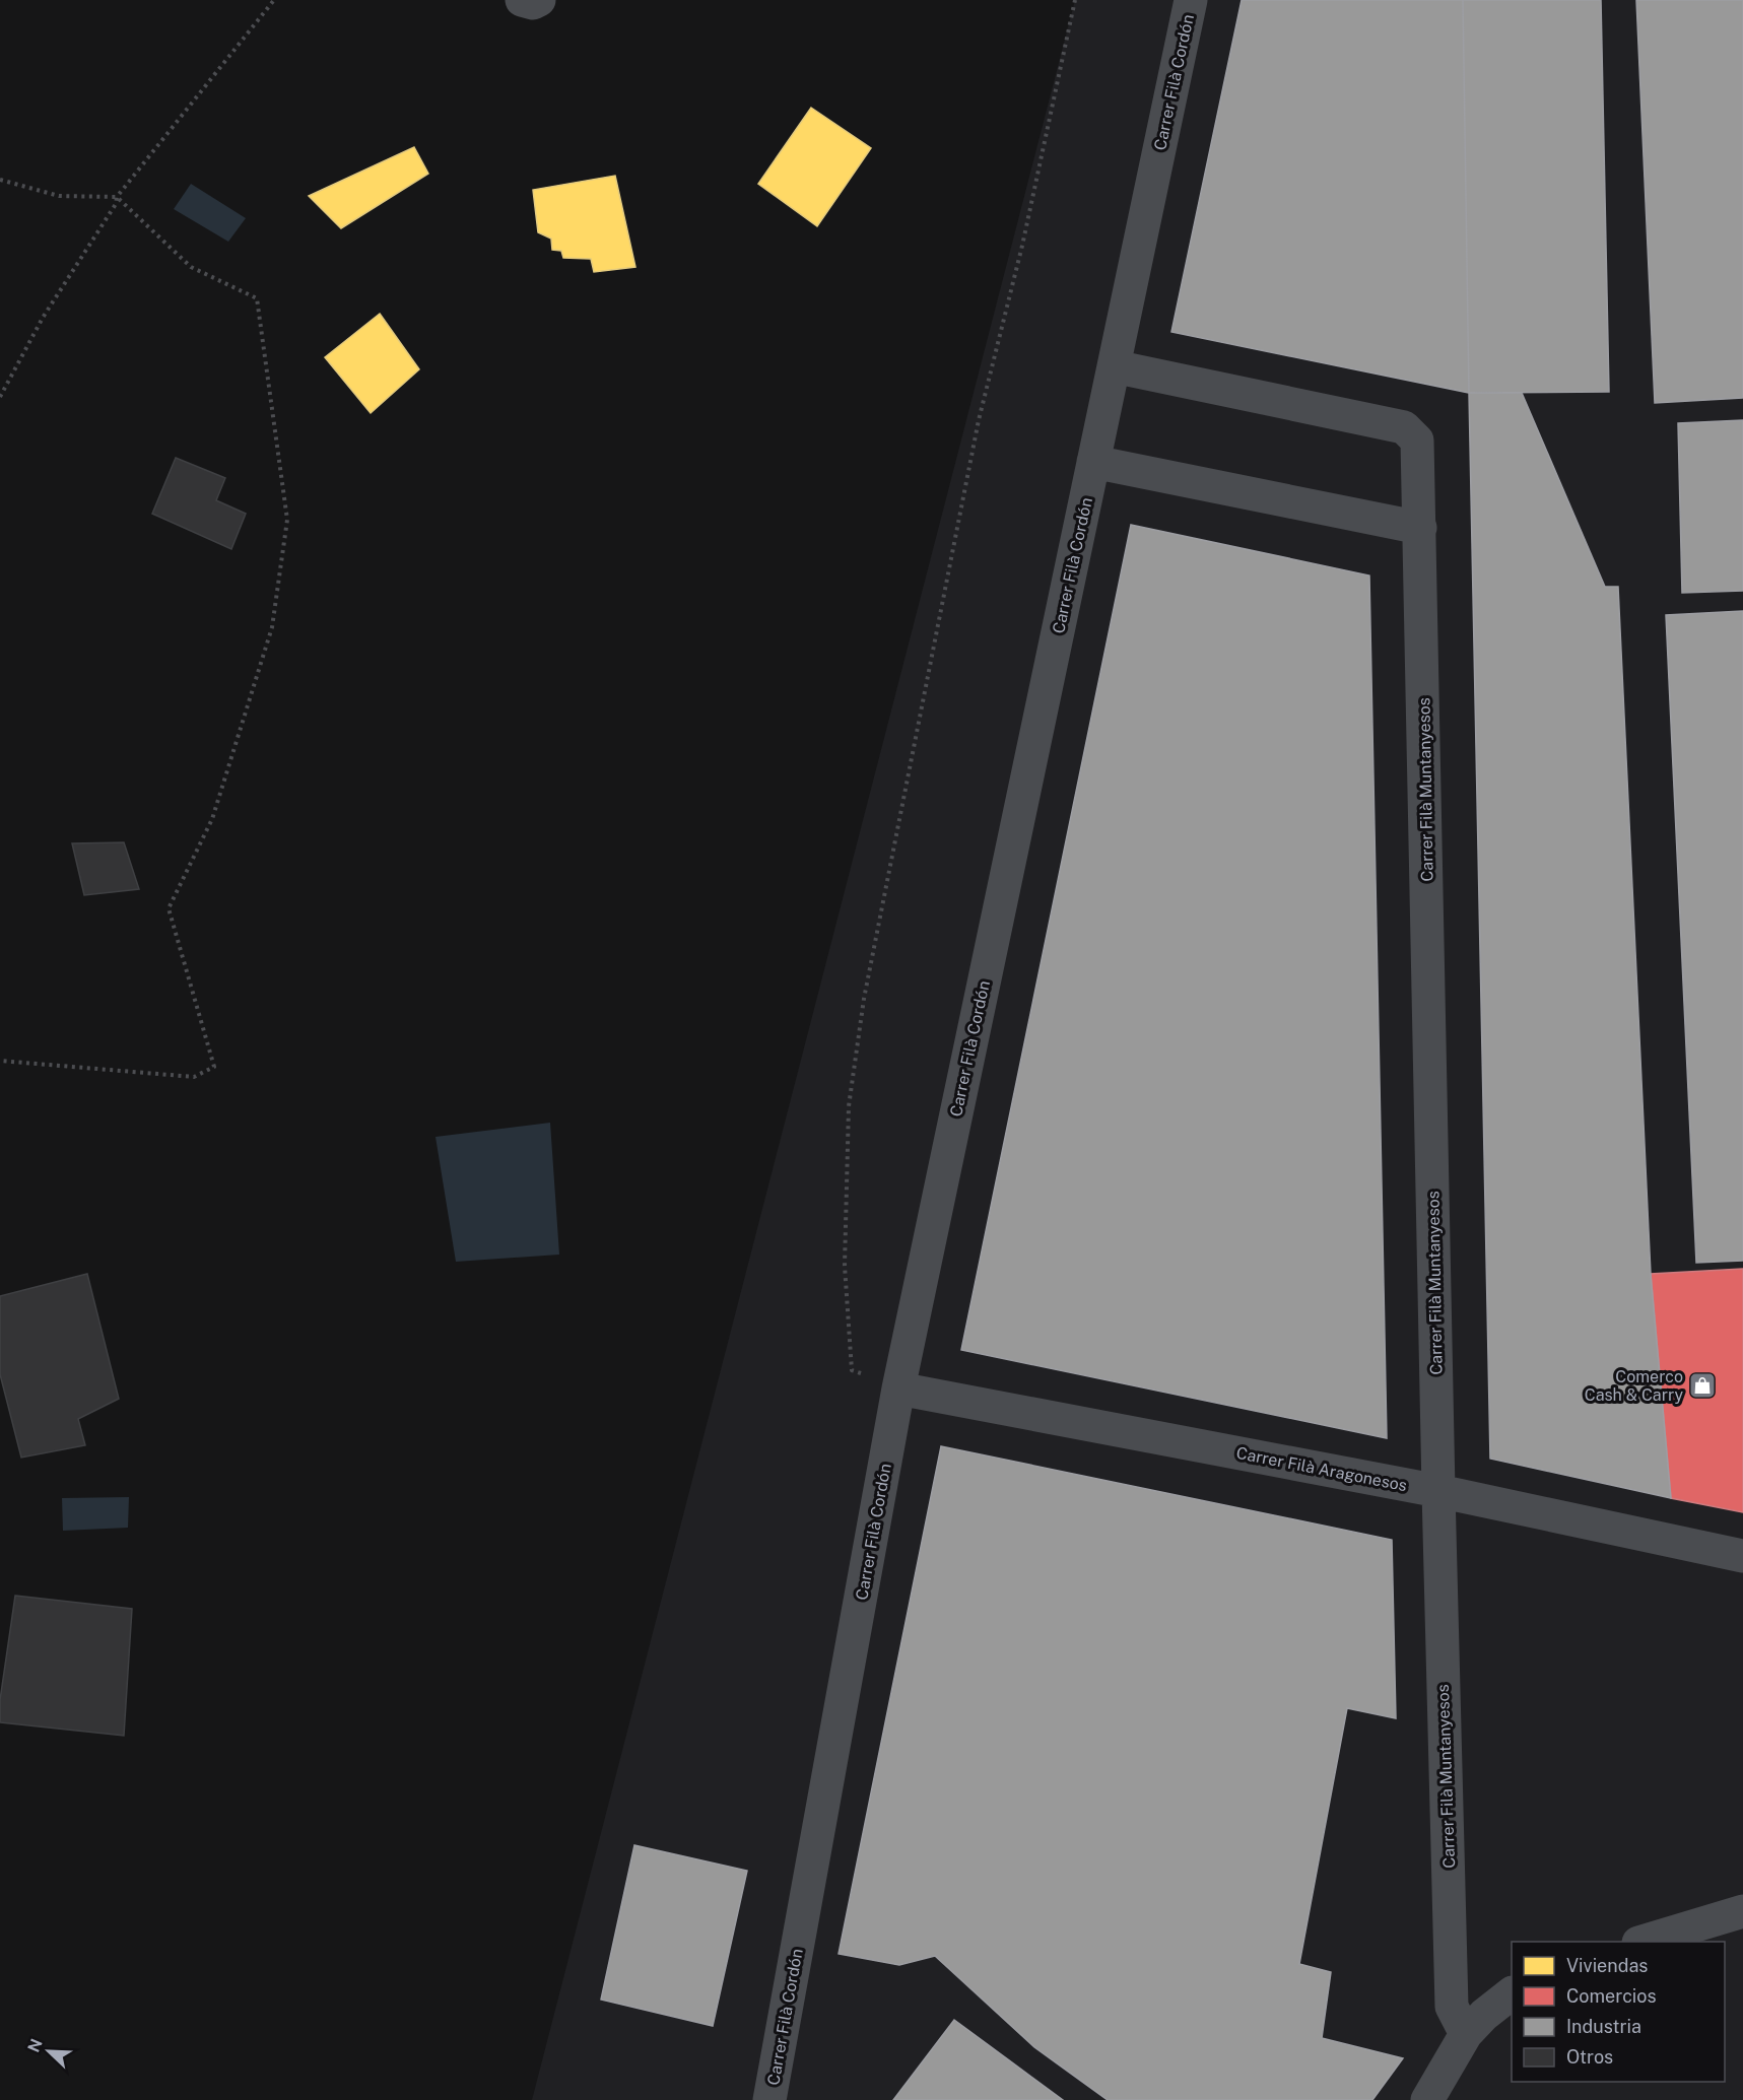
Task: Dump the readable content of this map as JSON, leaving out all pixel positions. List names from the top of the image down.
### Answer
{
  "streets": {
    "street": ["Carrer Filà Cordón", "Carrer Filà Muntanyesos", "Carrer Filà Aragonesos"]
  },
  "crossings": [
    ["Carrer Filà Cordón", "Carrer Filà Muntanyesos"],
    ["Carrer Filà Cordón", "Carrer Filà Aragonesos"],
    ["Carrer Filà Muntanyesos", "Carrer Filà Aragonesos"]
  ],
  "places": {
    "shop": ["Comerco Cash & Carry"]
  },
  "legend": [
    "Viviendas",
    "Comercios",
    "Industria",
    "Otros"
  ],
  "north": "top left"
}
